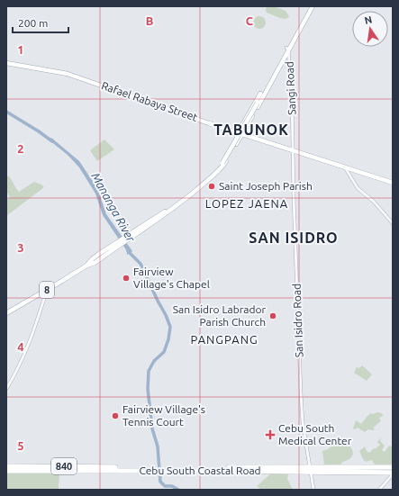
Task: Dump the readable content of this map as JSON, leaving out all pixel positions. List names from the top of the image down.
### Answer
{
  "streets": {
    "highway": ["840", "Cebu South Coastal Road"],
    "main road": ["Rafael Rabaya Street", "8"],
    "street": ["Sangi Road", "San Isidro Road"]
  },
  "crossings": [
    ["Sangi Road", "Rafael Rabaya Street"],
    ["Sangi Road", "8"],
    ["Sangi Road", "San Isidro Road"],
    ["Rafael Rabaya Street", "San Isidro Road"],
    ["San Isidro Road", "Cebu South Coastal Road"]
  ],
  "districts": [
    "TABUNOK",
    "LOPEZ JAENA",
    "SAN ISIDRO",
    "PANGPANG"
  ],
  "water": ["Mananga River"],
  "places": {
    "other": [
      "Saint Joseph Parish",
      "Fairview Village's Chapel",
      "San Isidro Labrador Parish Church",
      "Fairview Village's Tennis Court"
    ],
    "health": ["Cebu South Medical Center"]
  },
  "scale_bar": "200 m",
  "north": "top",
  "grid": {
    "columns": ["B", "C"],
    "rows": [
      "1",
      "2",
      "3",
      "4",
      "5"
    ]
  }
}
